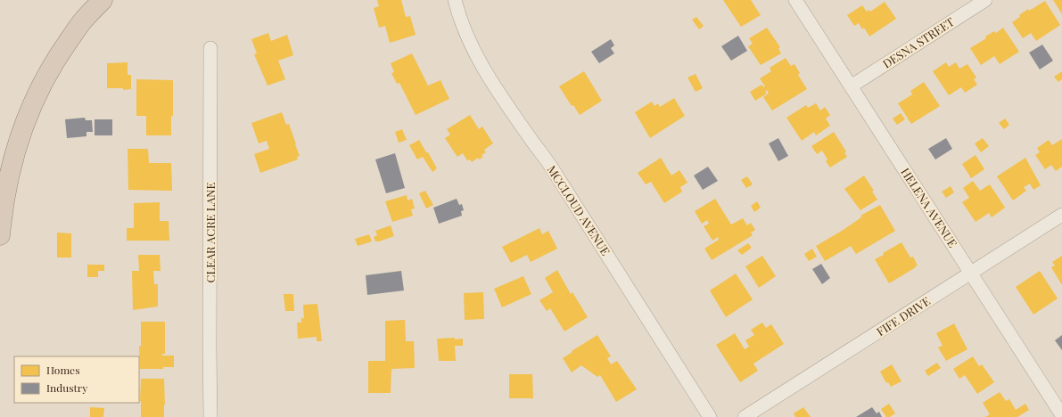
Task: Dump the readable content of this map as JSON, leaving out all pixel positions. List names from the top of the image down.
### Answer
{
  "streets": {
    "street": [
      "DESNA STREET",
      "HELENA AVENUE",
      "MCCLOUD AVENUE",
      "CLEAR ACRE LANE",
      "FIFE DRIVE"
    ]
  },
  "crossings": [
    ["DESNA STREET", "HELENA AVENUE"],
    ["HELENA AVENUE", "FIFE DRIVE"]
  ],
  "legend": ["Homes", "Industry"]
}
